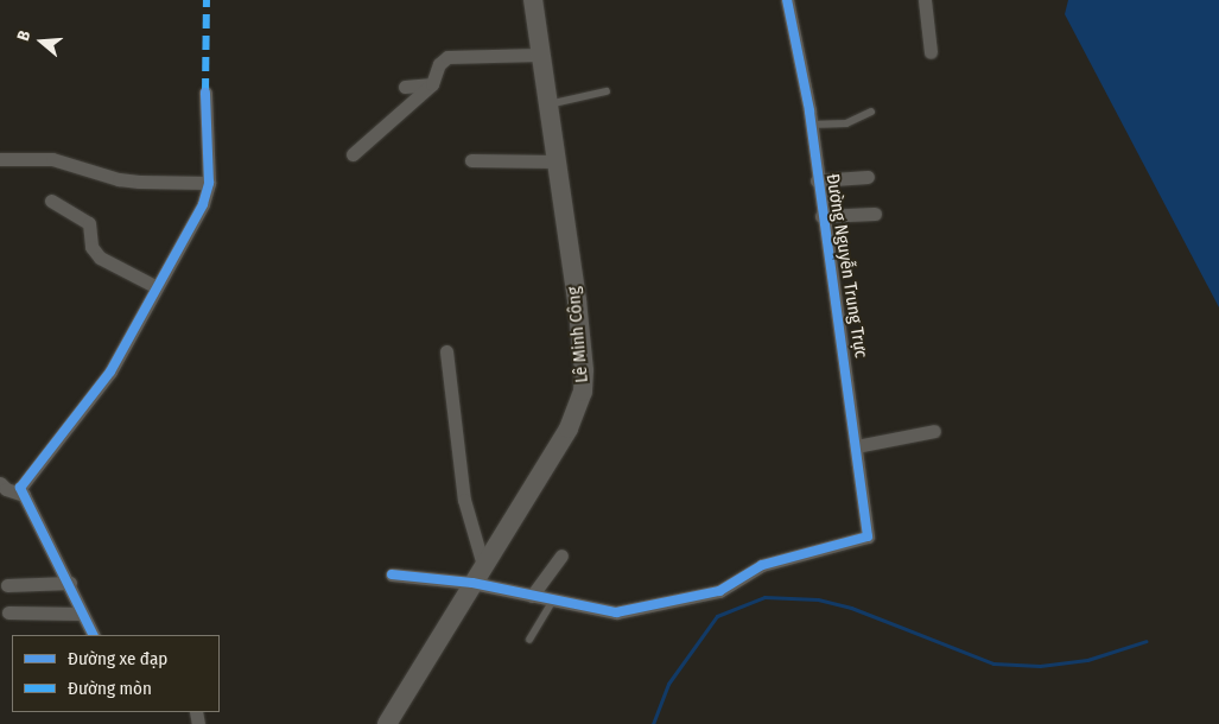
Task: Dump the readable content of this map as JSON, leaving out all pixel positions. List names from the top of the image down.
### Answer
{
  "streets": {
    "main road": ["Lê Minh Công"],
    "street": ["Đường Nguyễn Trung Trực"]
  },
  "legend": ["Đường xe đạp", "Đường mòn"],
  "north": "left"
}
